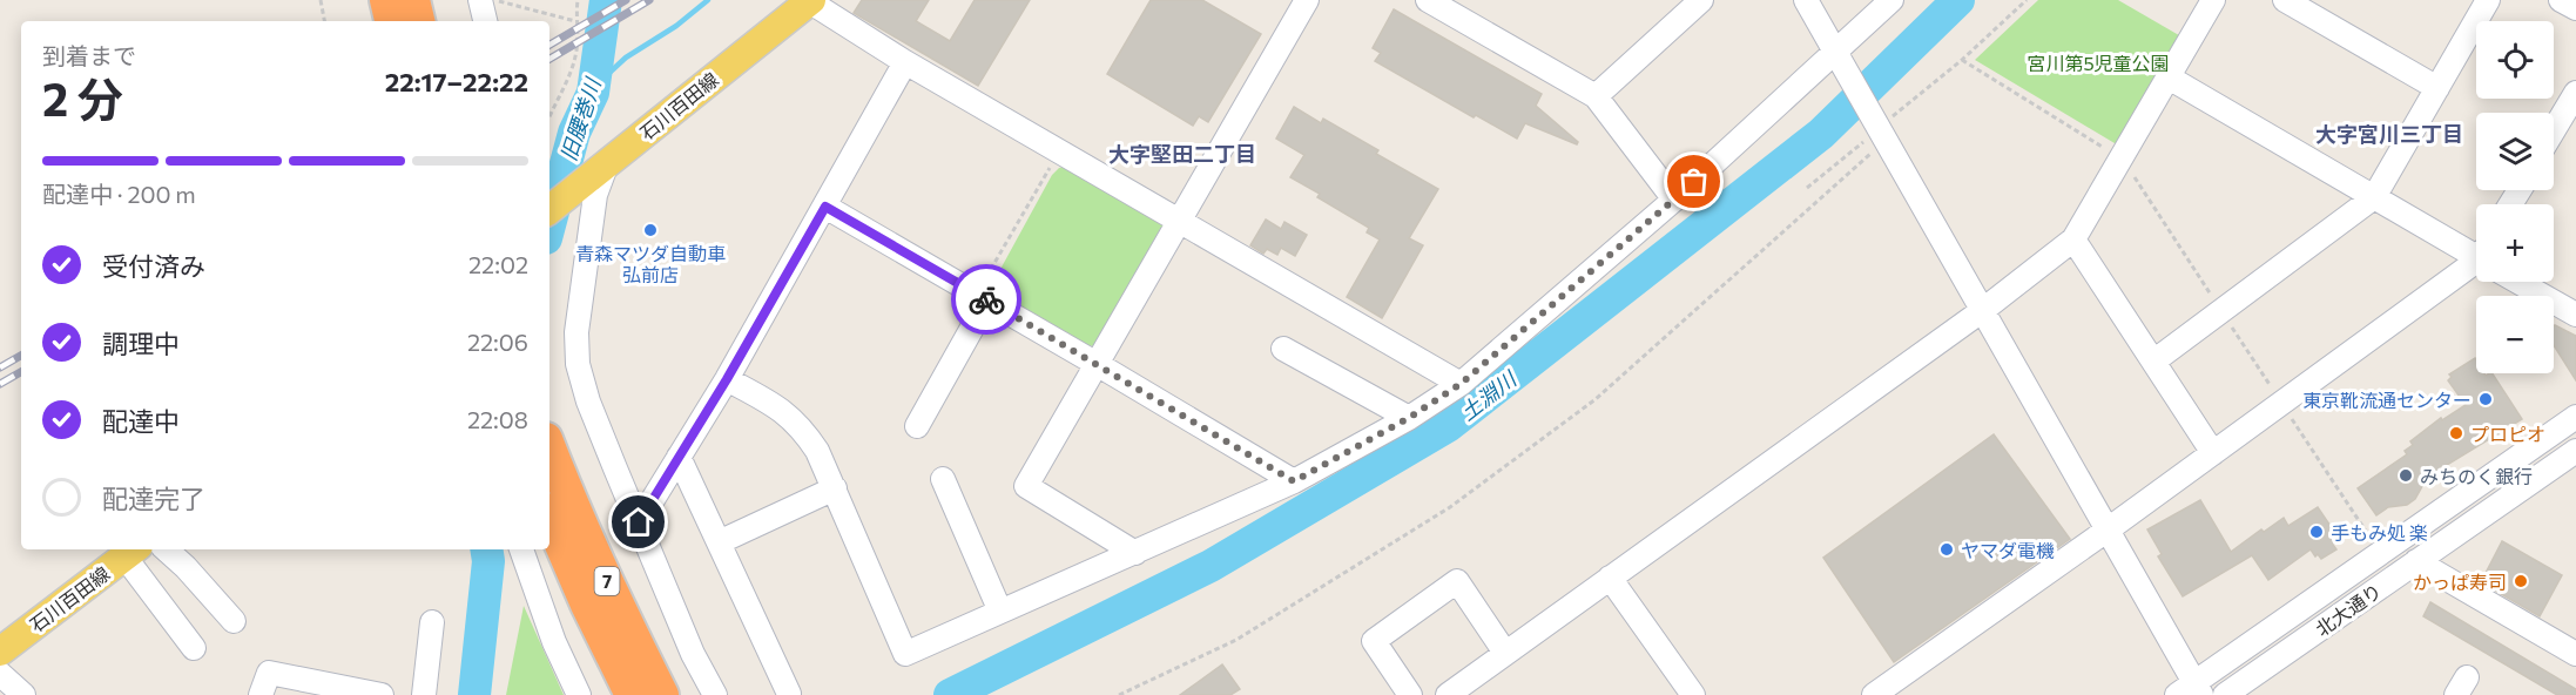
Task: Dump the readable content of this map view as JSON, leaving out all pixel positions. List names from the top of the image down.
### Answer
{
  "streets": {
    "highway": ["7"],
    "main road": ["石川百田線"],
    "street": ["北大通り"]
  },
  "districts": ["大字宮川三丁目", "大字堅田二丁目"],
  "water": ["旧腰巻川", "土淵川"],
  "parks": ["宮川第5児童公園"],
  "places": [
    "青森マツダ自動車 弘前店",
    "東京靴流通センター",
    "プロピオ",
    "みちのく銀行",
    "手もみ処 楽",
    "ヤマダ電機",
    "かっぱ寿司"
  ],
  "page": {
    "map_buttons": ["+", "−"],
    "heading": ["2 分", "到着まで", "22:17–22:22"],
    "bar": "配達中 · 200 m",
    "list": [
      ["受付済み", "22:02"],
      ["調理中", "22:06"],
      ["配達中", "22:08"],
      "配達完了"
    ]
  }
}
